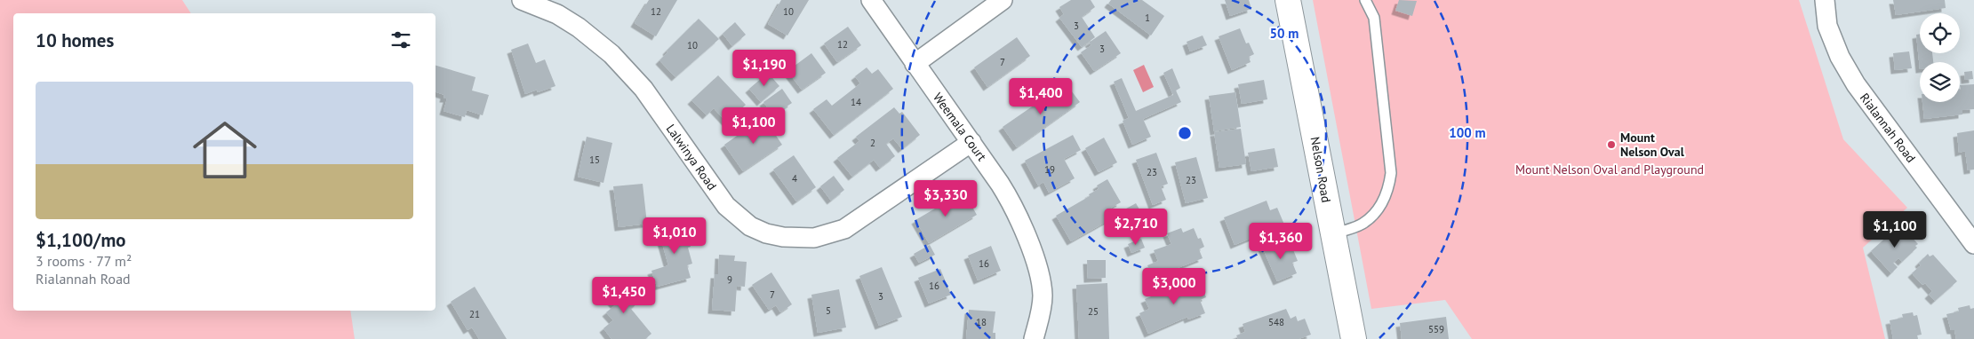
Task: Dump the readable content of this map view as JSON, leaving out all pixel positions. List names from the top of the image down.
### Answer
{
  "streets": {
    "main road": ["Nelson Road"],
    "street": ["Weemala Court", "Rialannah Road", "Lalwinya Road"]
  },
  "crossings": [
    ["Weemala Court", "Lalwinya Road"]
  ],
  "parks": ["Mount Nelson Oval and Playground"],
  "places": ["Mount Nelson Oval"],
  "house_numbers": [
    "12",
    "10",
    "1",
    "3",
    "12",
    "10",
    "3",
    "7",
    "14",
    "2",
    "15",
    "19",
    "23",
    "4",
    "23",
    "16",
    "9",
    "16",
    "7",
    "3",
    "5",
    "25",
    "21",
    "18",
    "548",
    "559"
  ],
  "page": {
    "heading": "10 homes",
    "price": [
      "$1,190",
      "$1,400",
      "$1,100",
      "$3,330",
      "$2,710",
      "$1,100",
      "$1,010",
      "$1,360",
      "$3,000",
      "$1,450"
    ],
    "list": [
      {
        "name": "$1,100/mo",
        "note": "3 rooms · 77 m² · Rialannah Road"
      }
    ]
  },
  "rings": ["50 m", "100 m"]
}
